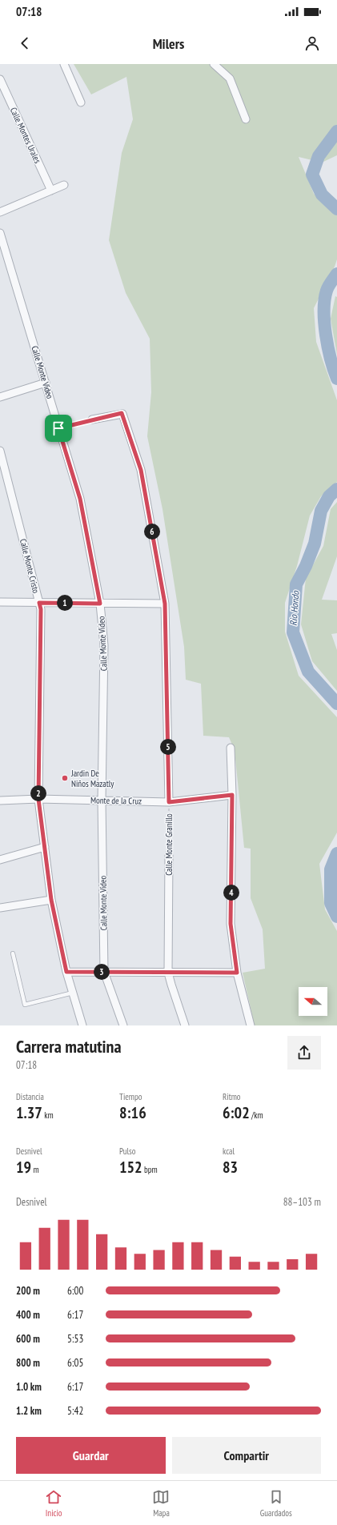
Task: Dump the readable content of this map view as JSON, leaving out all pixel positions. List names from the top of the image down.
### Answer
{
  "streets": {
    "street": [
      "Calle Montes Urales",
      "Calle Monte Vídeo",
      "Calle Monte Cristo",
      "Monte de la Cruz",
      "Calle Monte Granillo"
    ]
  },
  "crossings": [
    ["Calle Monte Vídeo", "Monte de la Cruz"],
    ["Calle Monte Cristo", "Monte de la Cruz"],
    ["Monte de la Cruz", "Calle Monte Granillo"]
  ],
  "water": ["Rio Hondo"],
  "places": ["Jardin De Niños Mazatly"],
  "north": "left",
  "page": {
    "status": "07:18",
    "header": "Milers",
    "pins": [
      "6",
      "1",
      "5",
      "2",
      "4",
      "3"
    ],
    "heading": ["Carrera matutina", "07:18"],
    "stats": [
      ["Distancia", "1.37 km"],
      ["Tiempo", "8:16"],
      ["Ritmo", "6:02 /km"],
      ["Desnivel", "19 m"],
      ["Pulso", "152 bpm"],
      ["kcal", "83"]
    ],
    "chart": ["Desnivel", "88–103 m"],
    "list": [
      {
        "name": "200 m",
        "note": "6:00"
      },
      {
        "name": "400 m",
        "note": "6:17"
      },
      {
        "name": "600 m",
        "note": "5:53"
      },
      {
        "name": "800 m",
        "note": "6:05"
      },
      {
        "name": "1.0 km",
        "note": "6:17"
      },
      {
        "name": "1.2 km",
        "note": "5:42"
      }
    ],
    "buttons": ["Guardar", "Compartir"],
    "tabs": ["Inicio", "Mapa", "Guardados"]
  }
}
